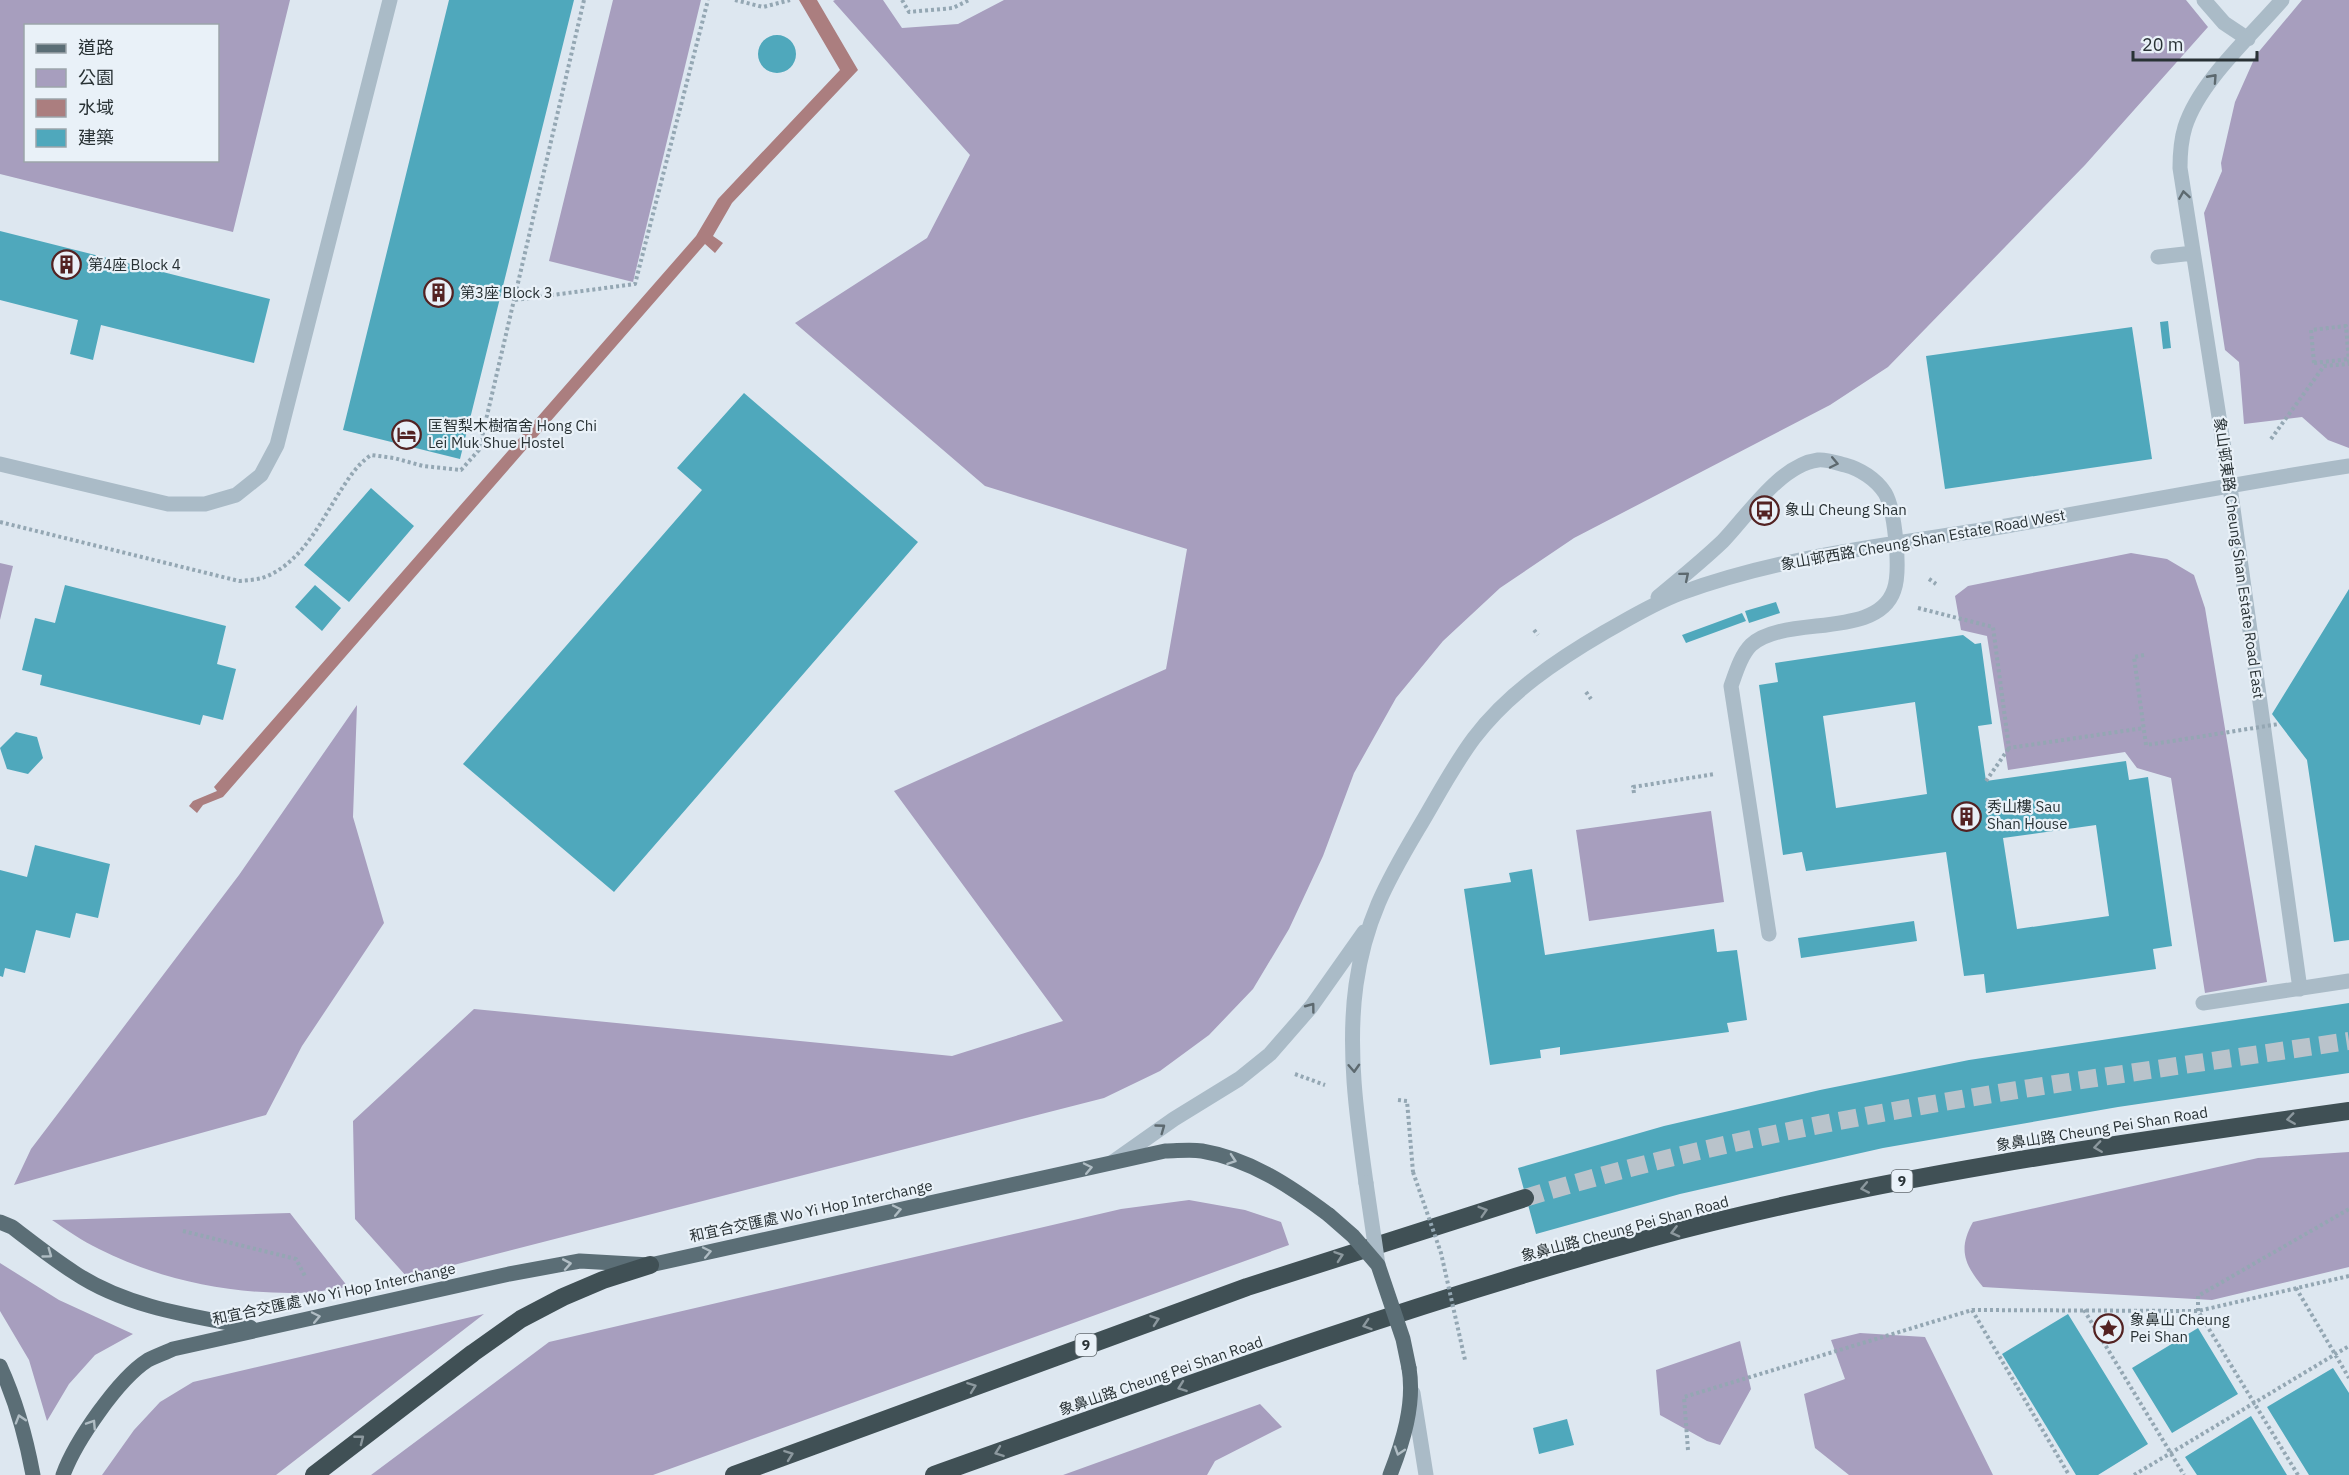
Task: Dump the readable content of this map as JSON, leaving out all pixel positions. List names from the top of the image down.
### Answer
{
  "streets": {
    "highway": ["象鼻山路 Cheung Pei Shan Road", "9"],
    "main road": ["和宜合交匯處 Wo Yi Hop Interchange"],
    "street": ["象山邨西路 Cheung Shan Estate Road West", "象山邨東路 Cheung Shan Estate Road East"]
  },
  "crossings": [
    ["象山邨西路 Cheung Shan Estate Road West", "象山邨東路 Cheung Shan Estate Road East"],
    ["象山邨西路 Cheung Shan Estate Road West", "和宜合交匯處 Wo Yi Hop Interchange"]
  ],
  "one_way": ["和宜合交匯處 Wo Yi Hop Interchange"],
  "places": {
    "building": ["第4座 Block 4", "第3座 Block 3", "秀山樓 Sau Shan House"],
    "hotel": ["匡智梨木樹宿舍 Hong Chi Lei Muk Shue Hostel"],
    "bus stop": ["象山 Cheung Shan"],
    "place": ["象鼻山 Cheung Pei Shan"]
  },
  "legend": [
    "道路",
    "公園",
    "水域",
    "建築"
  ],
  "scale_bar": "20 m"
}
